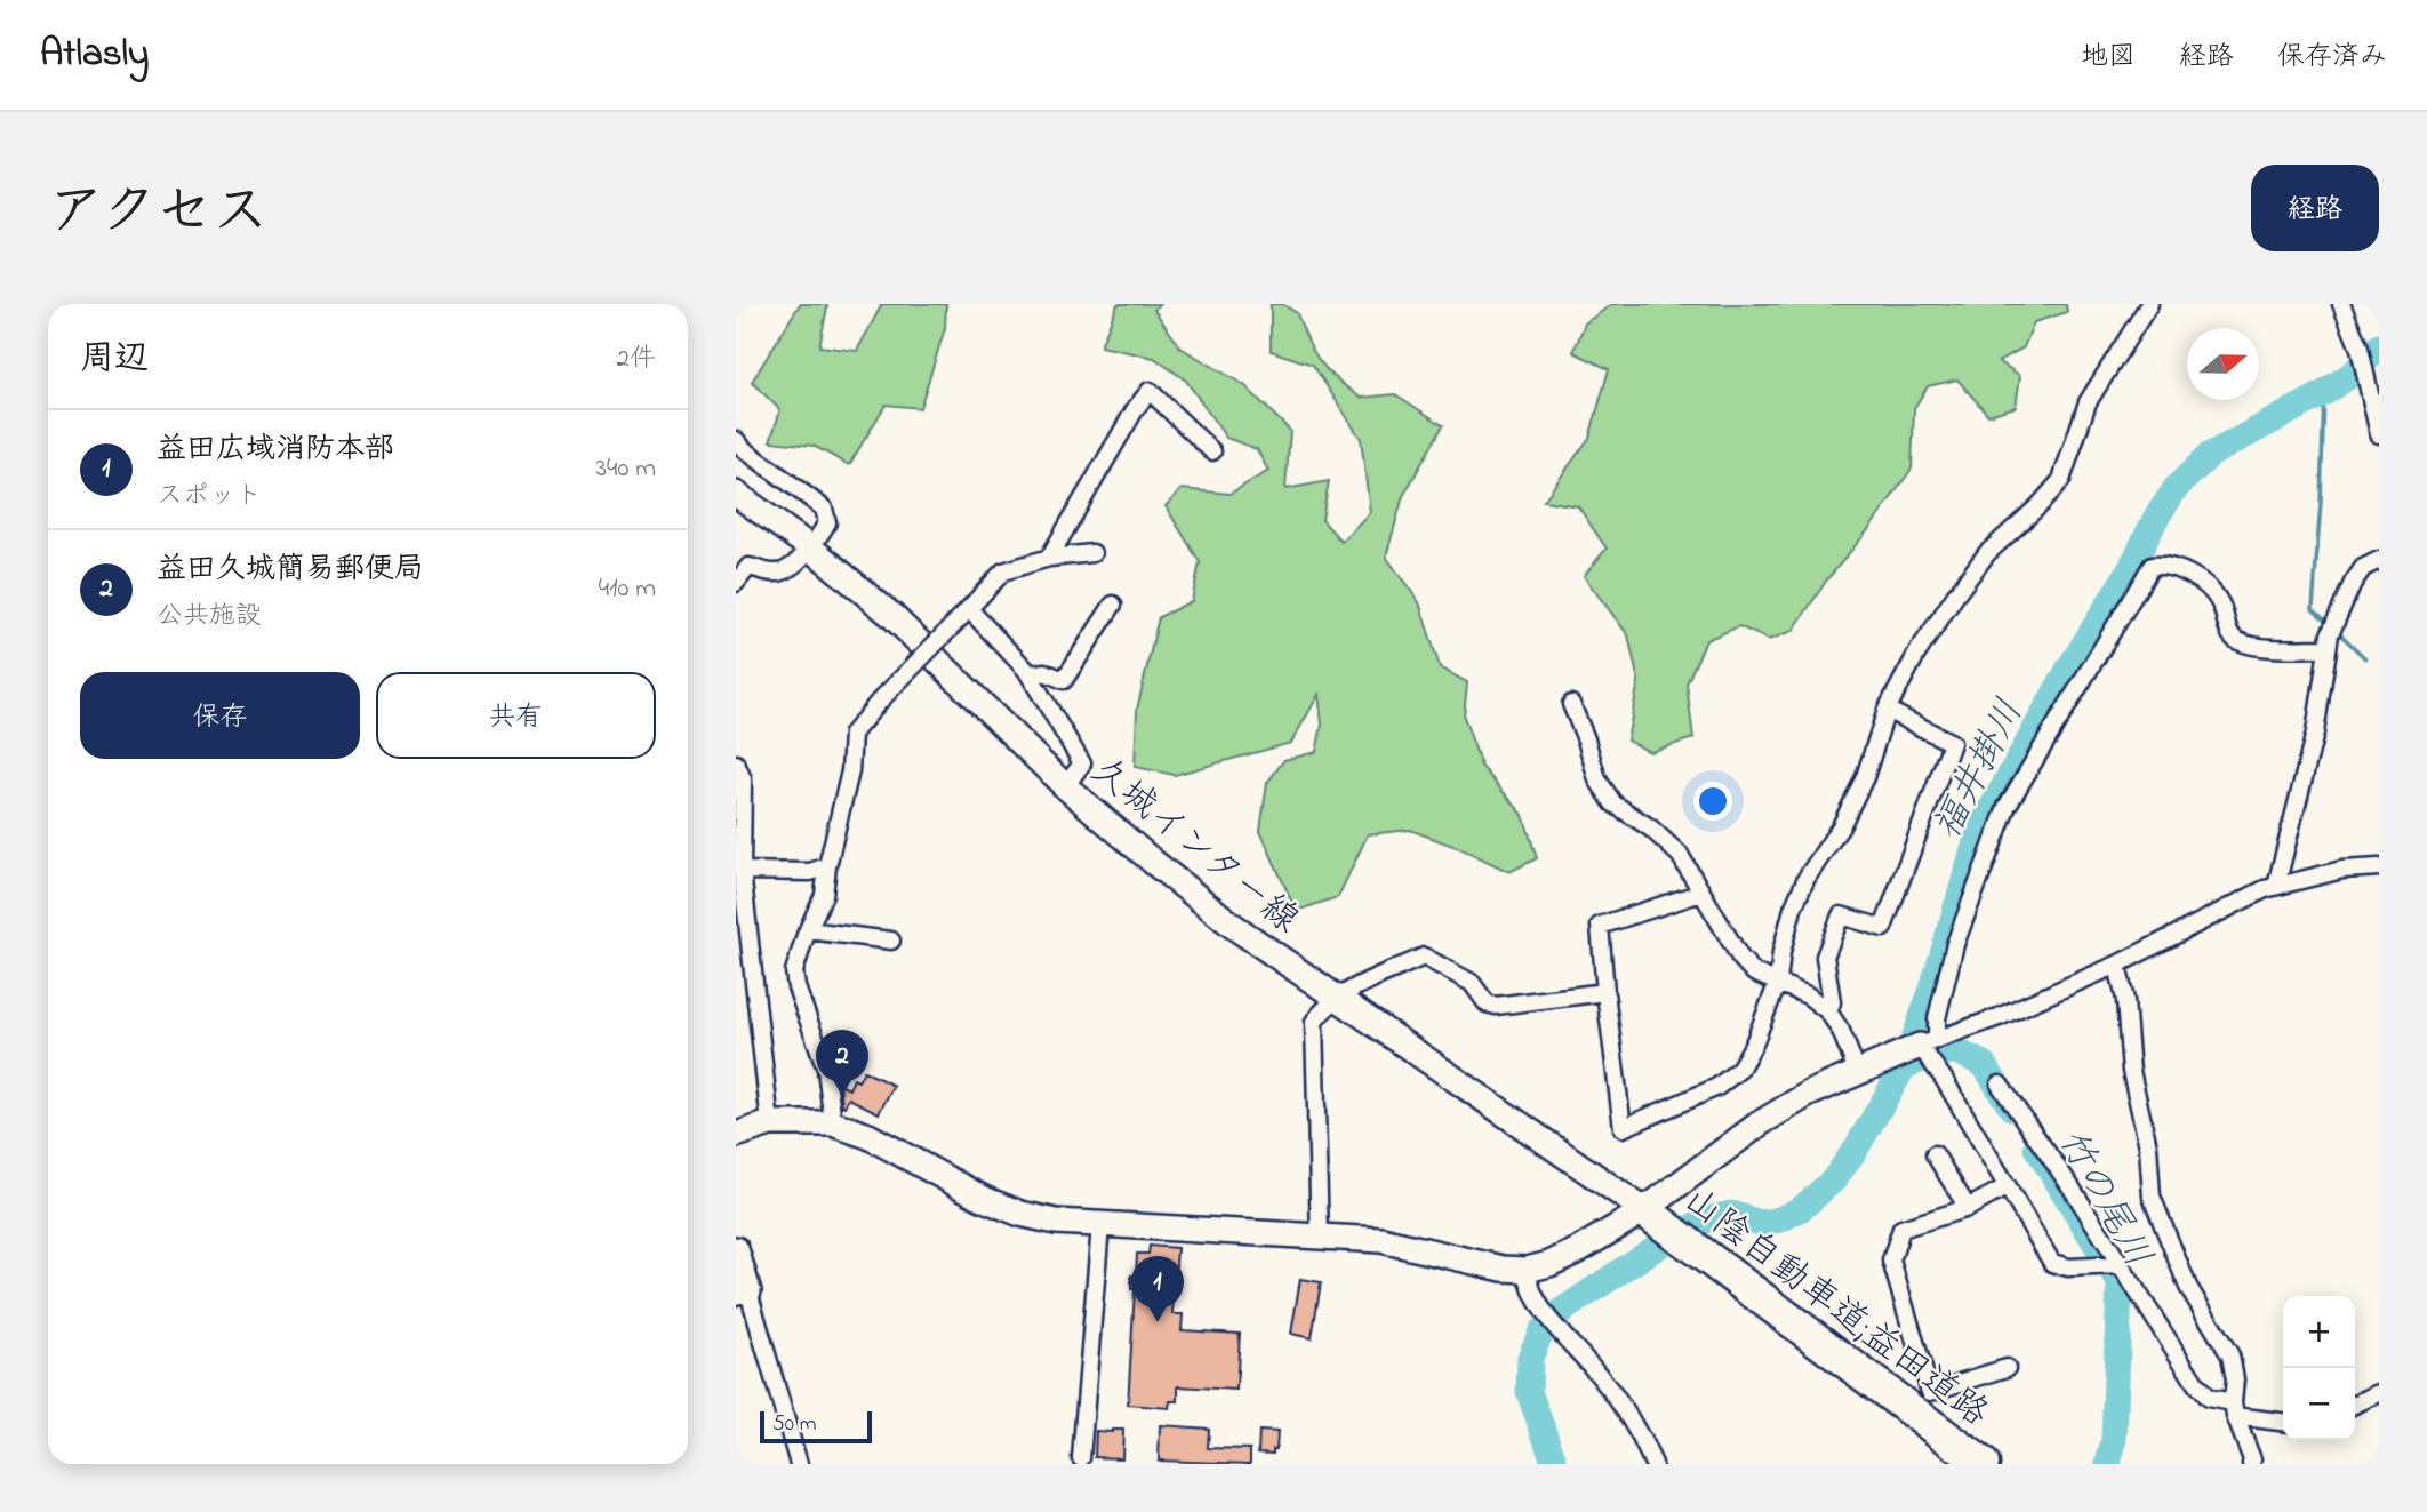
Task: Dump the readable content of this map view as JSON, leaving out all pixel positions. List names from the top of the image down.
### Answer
{
  "streets": {
    "highway": ["山陰自動車道;益田道路"],
    "street": ["久城インター線"]
  },
  "crossings": [
    ["久城インター線", "山陰自動車道;益田道路"]
  ],
  "water": ["福井掛川", "竹の尾川"],
  "scale_bar": "50 m",
  "north": "right",
  "page": {
    "header": "Atlasly",
    "nav": ["地図", "経路", "保存済み"],
    "title": "アクセス",
    "buttons": [
      "経路",
      ["保存", "共有"]
    ],
    "heading": ["周辺", "2件"],
    "list": [
      {
        "mark": "1",
        "name": "益田広域消防本部",
        "note": "スポット",
        "value": "340 m"
      },
      {
        "mark": "2",
        "name": "益田久城簡易郵便局",
        "note": "公共施設",
        "value": "410 m"
      }
    ],
    "pins": ["2", "1"],
    "map_buttons": ["+", "−"],
    "scale": "50 m"
  }
}
